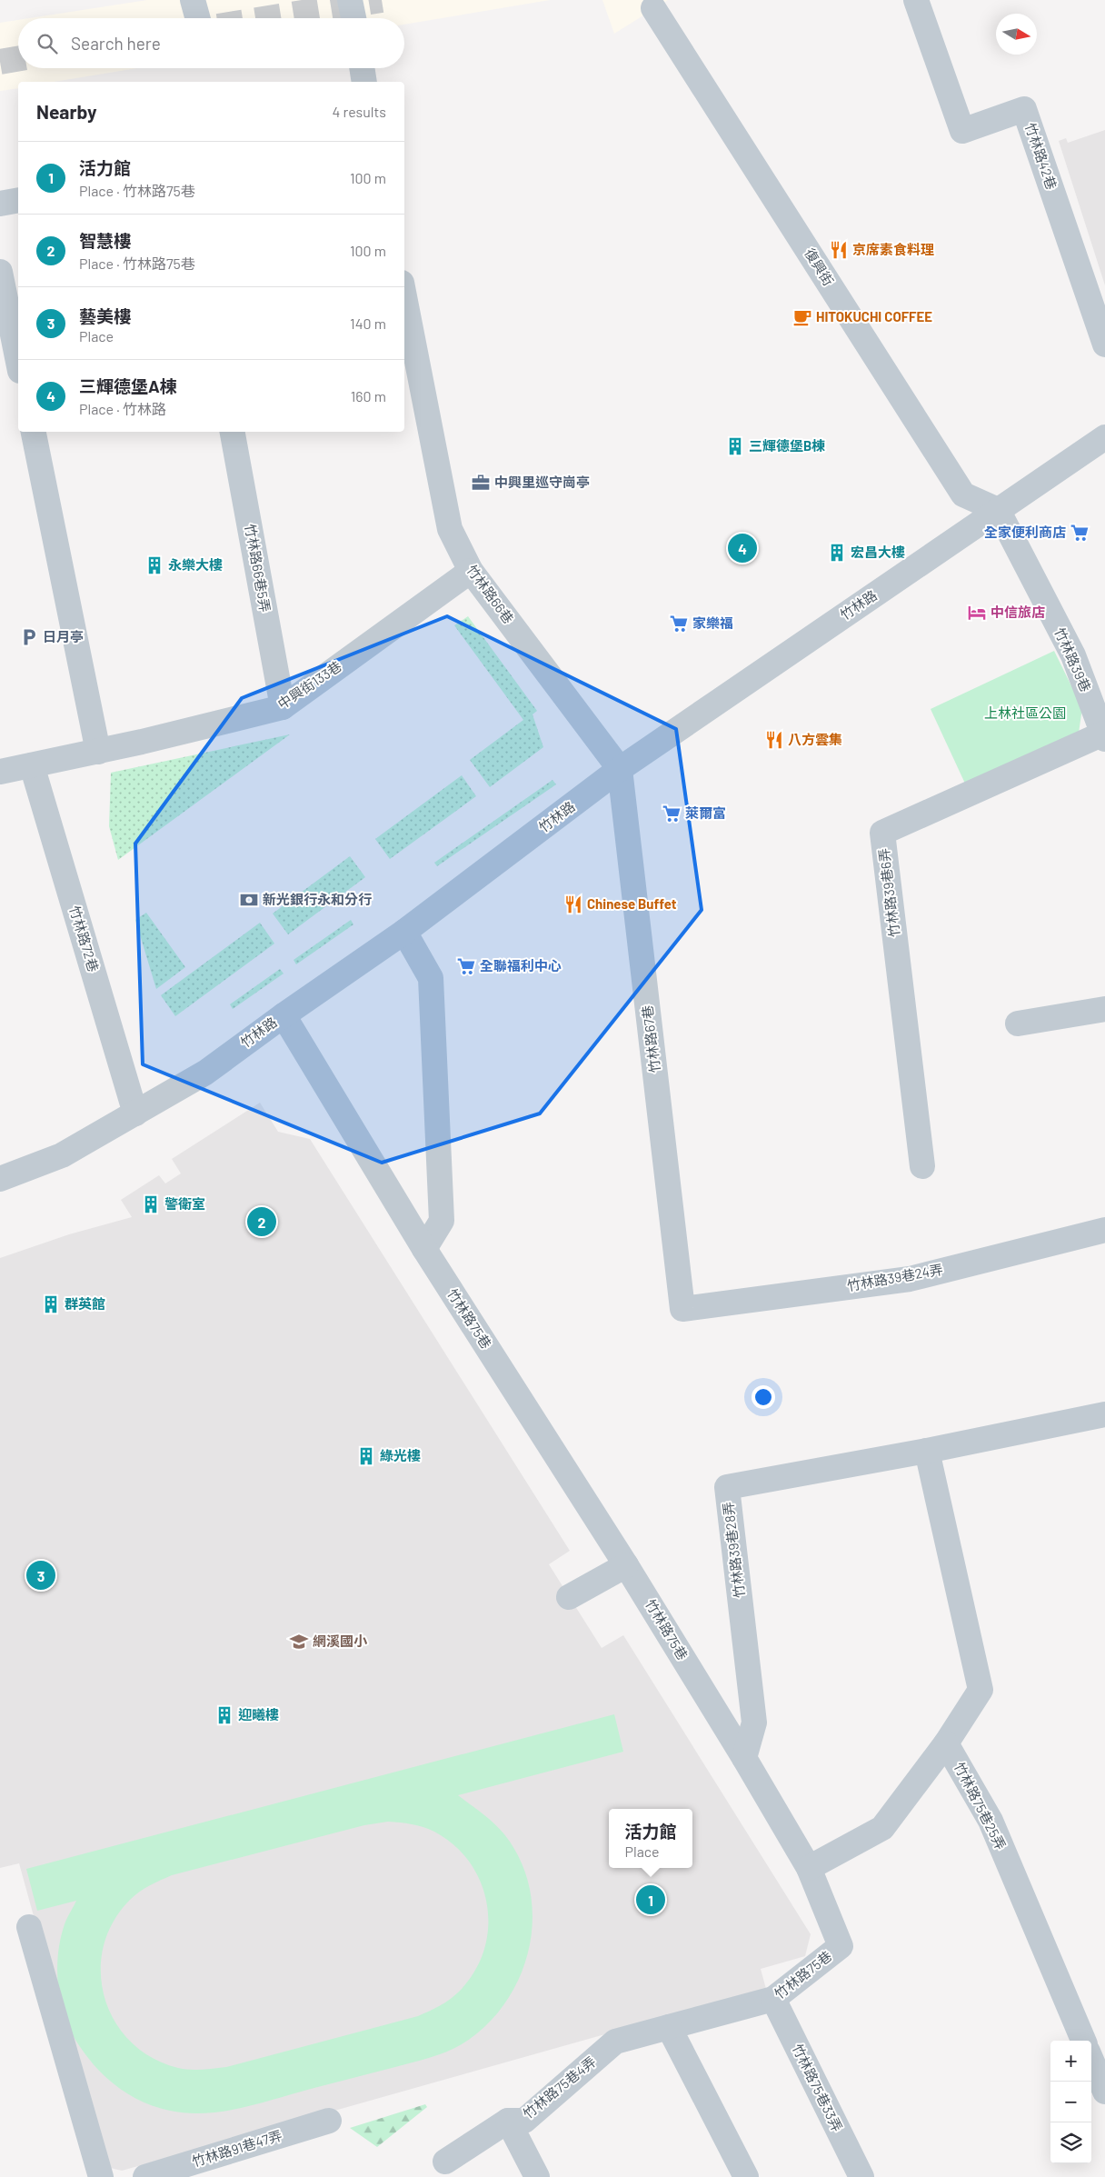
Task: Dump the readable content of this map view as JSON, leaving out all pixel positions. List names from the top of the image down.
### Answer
{
  "streets": {
    "street": [
      "竹林路42巷",
      "復興街",
      "竹林路66巷5弄",
      "竹林路66巷",
      "竹林路",
      "竹林路39巷",
      "中興街133巷",
      "竹林路39巷6弄",
      "竹林路72巷",
      "竹林路67巷",
      "竹林路39巷24弄",
      "竹林路75巷",
      "竹林路39巷28弄",
      "竹林路75巷25弄",
      "竹林路75巷4弄",
      "竹林路75巷33弄",
      "竹林路91巷47弄"
    ]
  },
  "crossings": [
    ["復興街", "竹林路"],
    ["復興街", "竹林路39巷"],
    ["竹林路66巷5弄", "中興街133巷"],
    ["竹林路66巷", "竹林路"],
    ["竹林路66巷", "中興街133巷"],
    ["竹林路66巷", "竹林路67巷"],
    ["竹林路", "竹林路39巷"],
    ["竹林路", "竹林路72巷"],
    ["竹林路", "竹林路67巷"],
    ["竹林路", "竹林路75巷"],
    ["竹林路39巷", "竹林路39巷6弄"],
    ["中興街133巷", "竹林路72巷"],
    ["竹林路67巷", "竹林路39巷24弄"],
    ["竹林路75巷", "竹林路39巷28弄"],
    ["竹林路75巷", "竹林路75巷25弄"],
    ["竹林路75巷", "竹林路75巷4弄"],
    ["竹林路75巷", "竹林路75巷33弄"]
  ],
  "parks": ["上林社區公園"],
  "places": {
    "restaurant": ["京席素食料理", "八方雲集", "Chinese Buffet"],
    "cafe": ["HITOKUCHI COFFEE"],
    "building": [
      "三輝德堡B棟",
      "宏昌大樓",
      "永樂大樓",
      "警衛室",
      "群英館",
      "綠光樓",
      "迎曦樓"
    ],
    "office": ["中興里巡守崗亭"],
    "supermarket": [
      "全家便利商店",
      "家樂福",
      "萊爾富",
      "全聯福利中心"
    ],
    "hotel": ["中信旅店"],
    "parking": ["日月亭"],
    "bank": ["新光銀行永和分行"],
    "school or university": ["網溪國小"]
  },
  "north": "right",
  "page": {
    "search": "Search here",
    "heading": ["Nearby", "4 results"],
    "list": [
      {
        "mark": "1",
        "name": "活力館",
        "note": "Place · 竹林路75巷",
        "value": "100 m"
      },
      {
        "mark": "2",
        "name": "智慧樓",
        "note": "Place · 竹林路75巷",
        "value": "100 m"
      },
      {
        "mark": "3",
        "name": "藝美樓",
        "note": "Place",
        "value": "140 m"
      },
      {
        "mark": "4",
        "name": "三輝德堡A棟",
        "note": "Place · 竹林路",
        "value": "160 m"
      }
    ],
    "pins": [
      "4",
      "2",
      "3",
      "1"
    ],
    "popup": ["活力館", "Place"],
    "map_buttons": ["+", "−"]
  }
}
